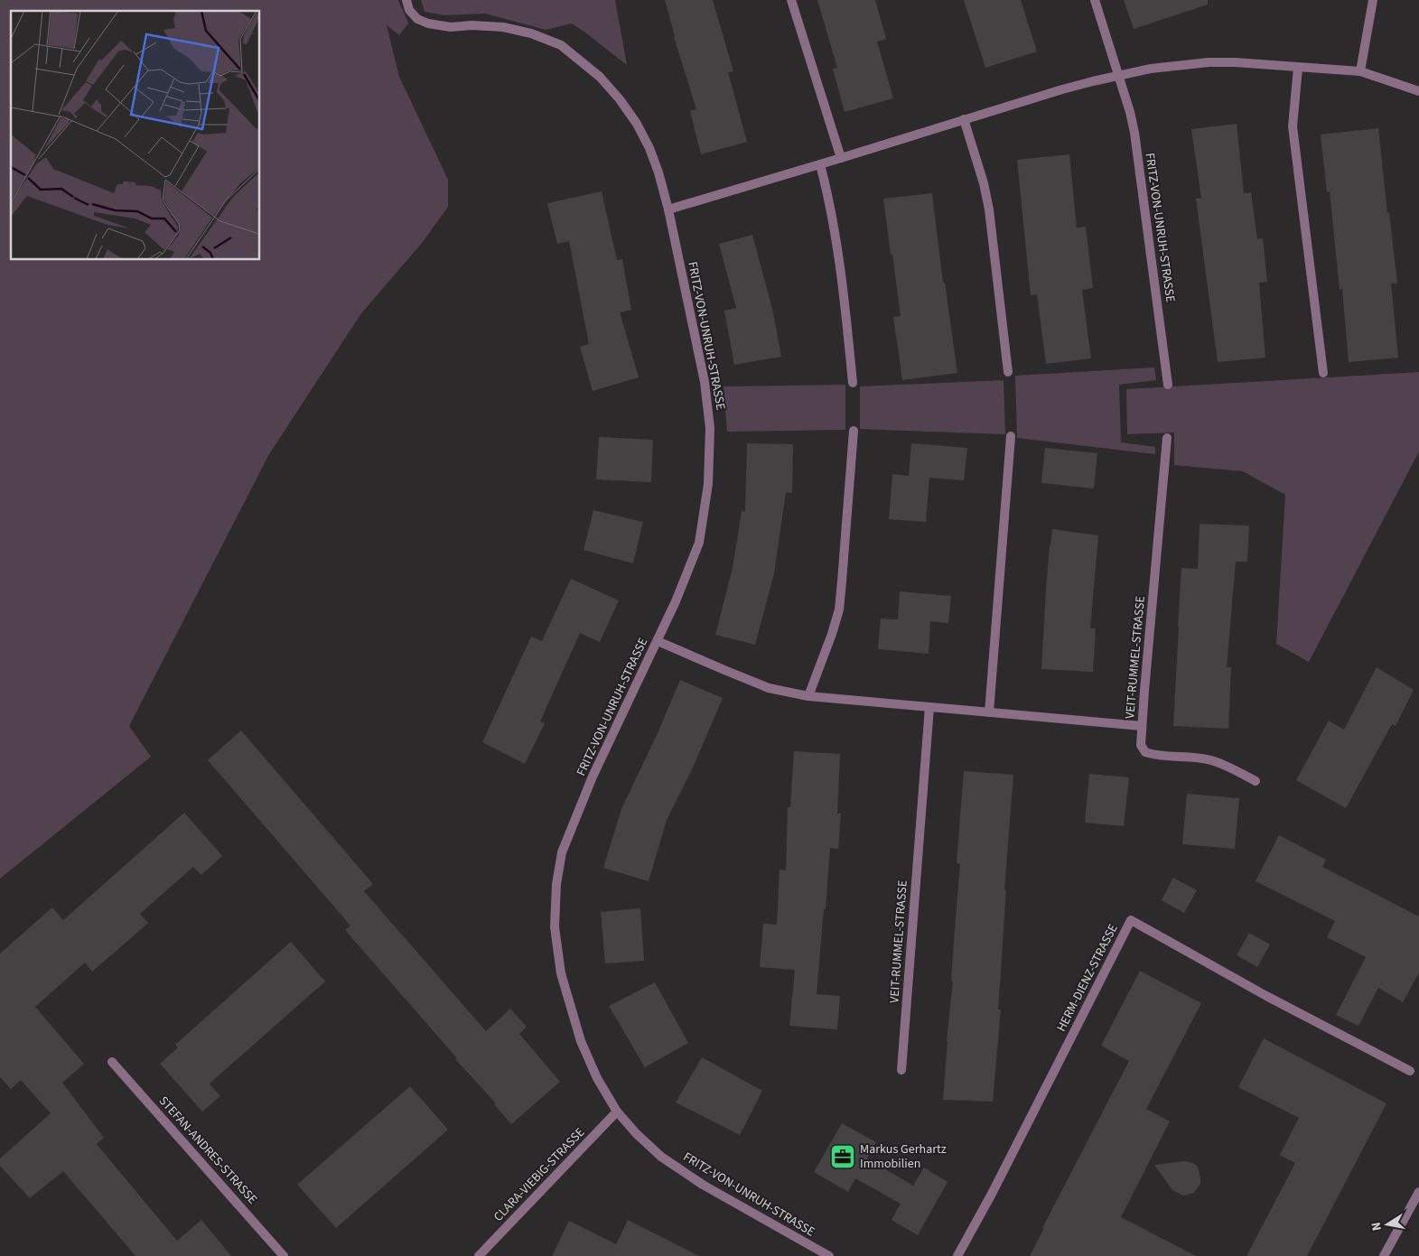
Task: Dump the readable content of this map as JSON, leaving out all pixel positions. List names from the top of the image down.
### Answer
{
  "streets": {
    "street": [
      "FRITZ-VON-UNRUH-STRASSE",
      "VEIT-RUMMEL-STRASSE",
      "HERM-DIENZ-STRASSE",
      "STEFAN-ANDRES-STRASSE",
      "CLARA-VIEBIG-STRASSE"
    ]
  },
  "crossings": [
    ["FRITZ-VON-UNRUH-STRASSE", "VEIT-RUMMEL-STRASSE"],
    ["FRITZ-VON-UNRUH-STRASSE", "CLARA-VIEBIG-STRASSE"]
  ],
  "places": {
    "office": ["Markus Gerhartz Immobilien"]
  },
  "north": "left"
}
